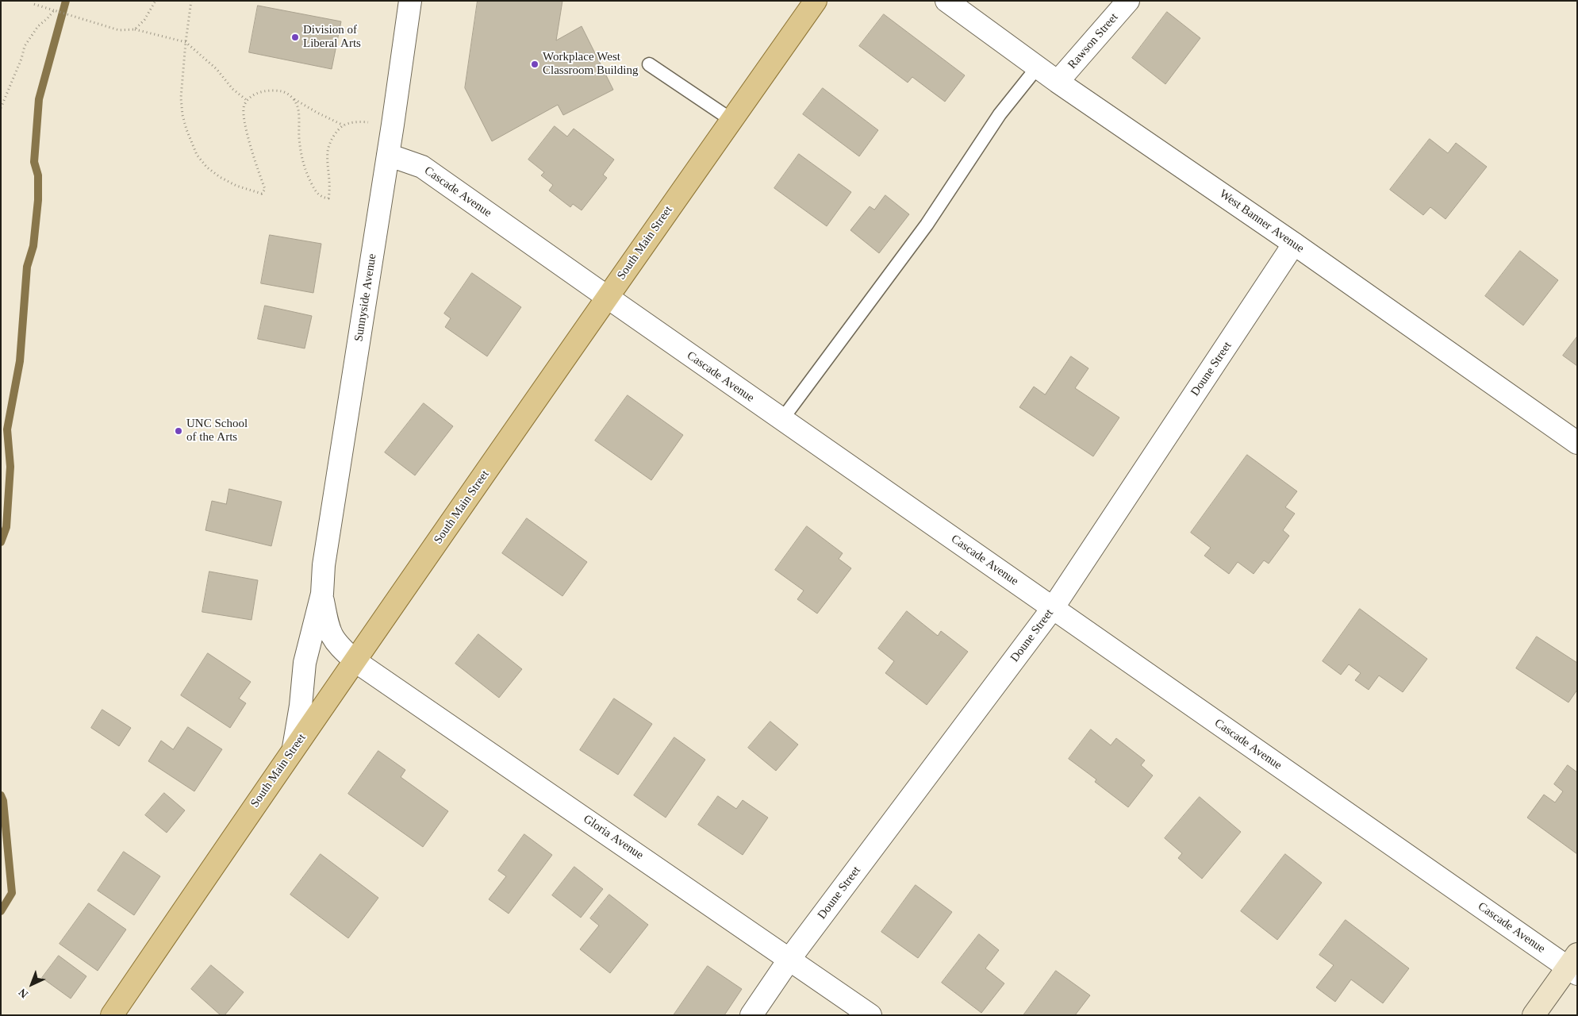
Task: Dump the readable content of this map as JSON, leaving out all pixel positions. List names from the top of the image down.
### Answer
{
  "streets": {
    "main road": ["South Main Street"],
    "street": [
      "Rawson Street",
      "Cascade Avenue",
      "West Banner Avenue",
      "Sunnyside Avenue",
      "Doune Street",
      "Gloria Avenue"
    ]
  },
  "crossings": [
    ["Rawson Street", "West Banner Avenue"],
    ["Cascade Avenue", "South Main Street"],
    ["Cascade Avenue", "Sunnyside Avenue"],
    ["Cascade Avenue", "Doune Street"],
    ["West Banner Avenue", "Doune Street"],
    ["South Main Street", "Sunnyside Avenue"],
    ["South Main Street", "Gloria Avenue"],
    ["Sunnyside Avenue", "Gloria Avenue"],
    ["Doune Street", "Gloria Avenue"]
  ],
  "places": ["Division of Liberal Arts", "Workplace West Classroom Building", "UNC School of the Arts"],
  "north": "bottom left"
}
